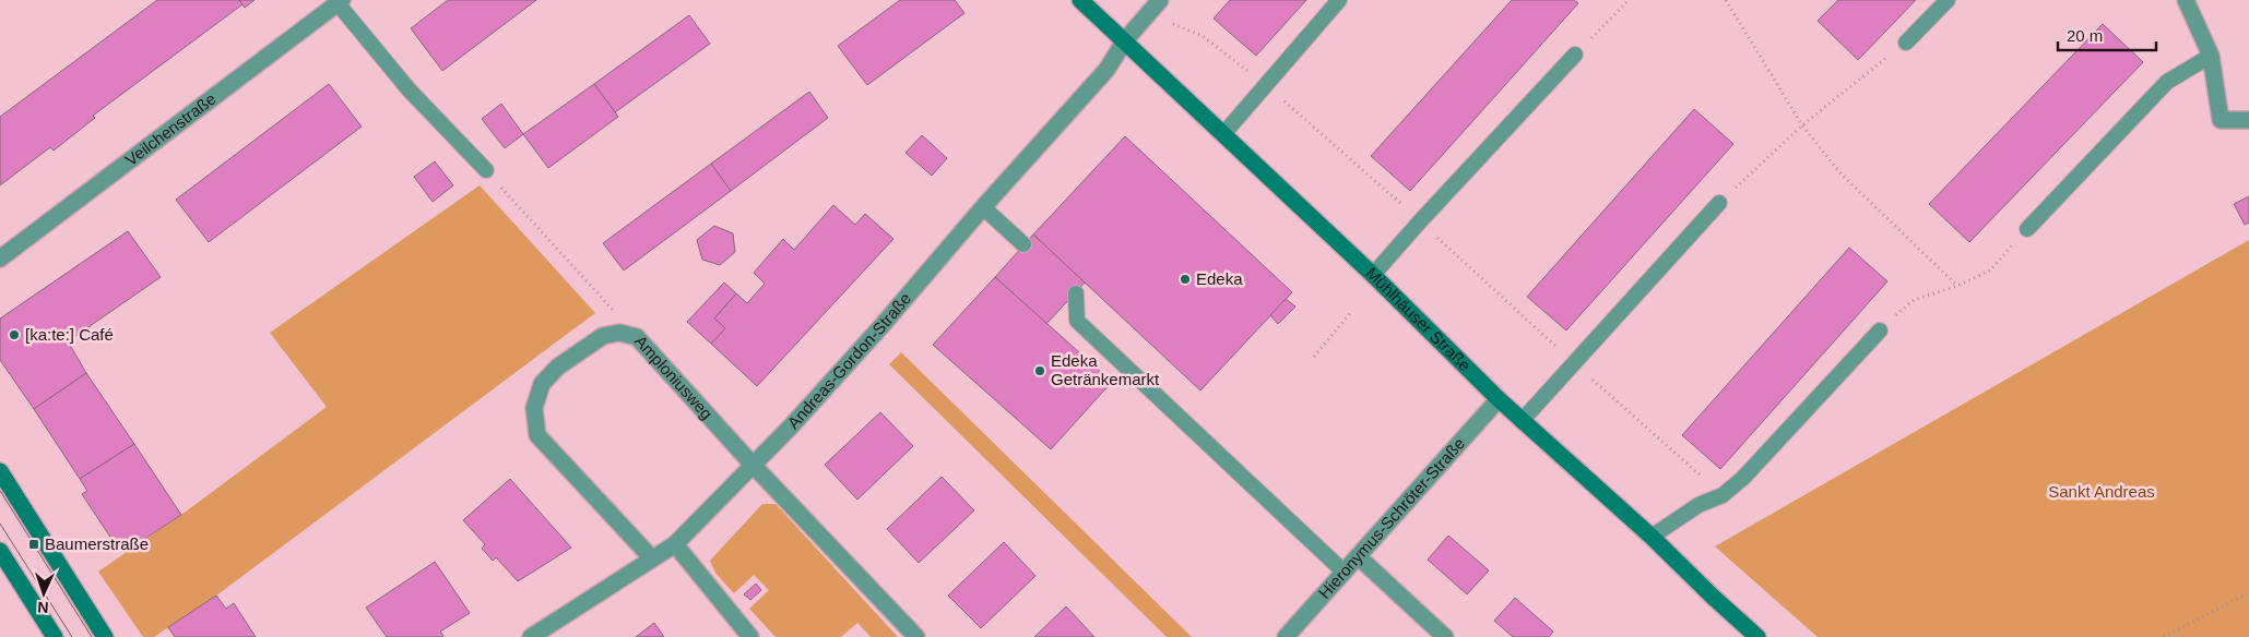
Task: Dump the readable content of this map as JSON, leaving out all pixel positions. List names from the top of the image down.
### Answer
{
  "streets": {
    "street": [
      "Veilchenstraße",
      "Mühlhäuser Straße",
      "Andreas-Gordon-Straße",
      "Amploniusweg",
      "Hieronymus-Schröter-Straße"
    ]
  },
  "crossings": [
    ["Mühlhäuser Straße", "Andreas-Gordon-Straße"],
    ["Mühlhäuser Straße", "Hieronymus-Schröter-Straße"],
    ["Andreas-Gordon-Straße", "Amploniusweg"]
  ],
  "parks": ["Sankt Andreas"],
  "places": {
    "other": ["Edeka", "[ka:te:] Café", "Edeka Getränkemarkt"],
    "transit": ["Baumerstraße"]
  },
  "scale_bar": "20 m",
  "north": "bottom"
}
